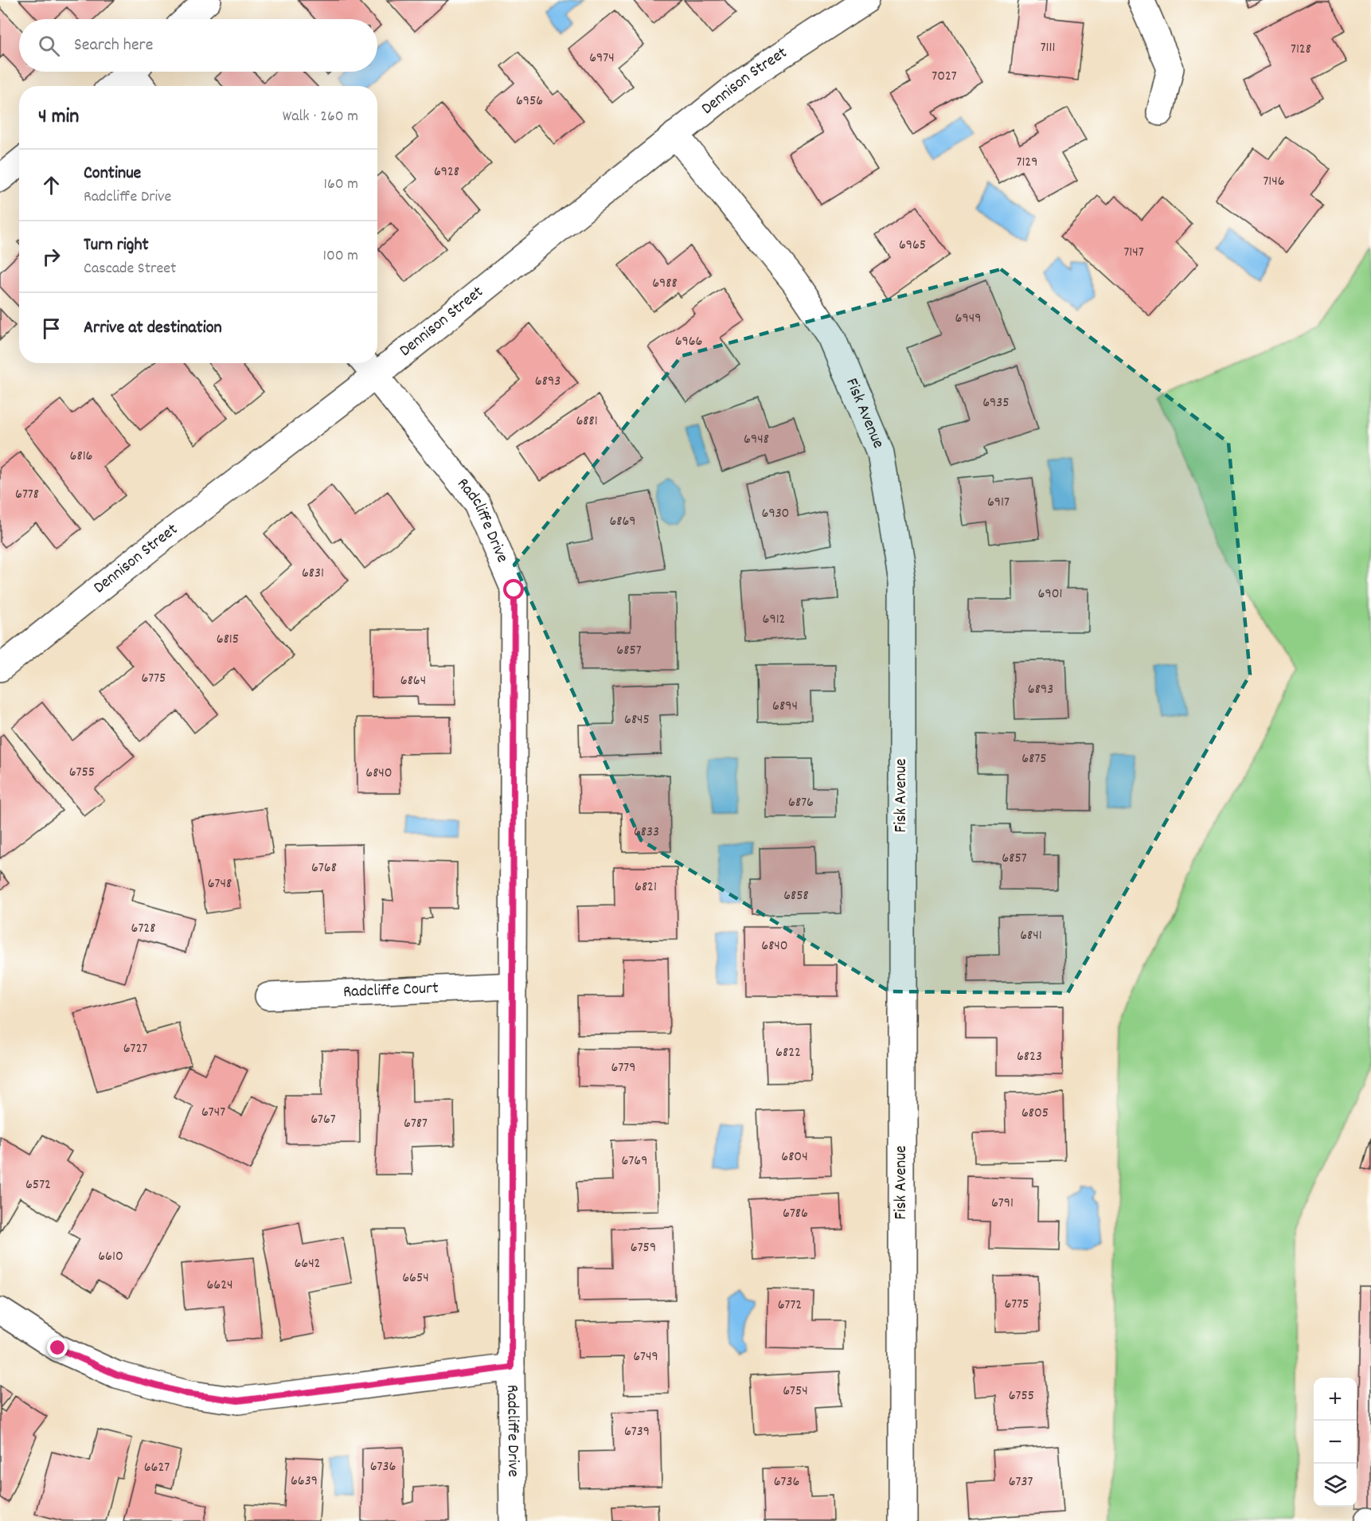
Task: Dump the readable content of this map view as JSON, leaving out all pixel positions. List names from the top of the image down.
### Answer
{
  "streets": {
    "street": [
      "Dennison Street",
      "Fisk Avenue",
      "Radcliffe Drive",
      "Radcliffe Court"
    ]
  },
  "crossings": [
    ["Dennison Street", "Fisk Avenue"],
    ["Dennison Street", "Radcliffe Drive"],
    ["Radcliffe Drive", "Radcliffe Court"]
  ],
  "house_numbers": [
    "7111",
    "7128",
    "6974",
    "7027",
    "6956",
    "7129",
    "6928",
    "7146",
    "6965",
    "7147",
    "6988",
    "6949",
    "6966",
    "6893",
    "6935",
    "6881",
    "6948",
    "6816",
    "6778",
    "6917",
    "6930",
    "6869",
    "6831",
    "6901",
    "6912",
    "6815",
    "6857",
    "6775",
    "6864",
    "6893",
    "6894",
    "6845",
    "6875",
    "6755",
    "6840",
    "6876",
    "6833",
    "6857",
    "6768",
    "6748",
    "6821",
    "6858",
    "6728",
    "6841",
    "6840",
    "6727",
    "6822",
    "6823",
    "6779",
    "6747",
    "6805",
    "6767",
    "6787",
    "6804",
    "6769",
    "6572",
    "6791",
    "6786",
    "6759",
    "6610",
    "6642",
    "6654",
    "6624",
    "6775",
    "6772",
    "6749",
    "6754",
    "6755",
    "6739",
    "6736",
    "6627",
    "6639",
    "6736",
    "6737"
  ],
  "page": {
    "search": "Search here",
    "heading": ["4 min", "Walk · 260 m"],
    "list": [
      ["Continue", "Radcliffe Drive", "160 m"],
      ["Turn right", "Cascade Street", "100 m"],
      "Arrive at destination"
    ],
    "map_buttons": ["+", "−"]
  }
}
